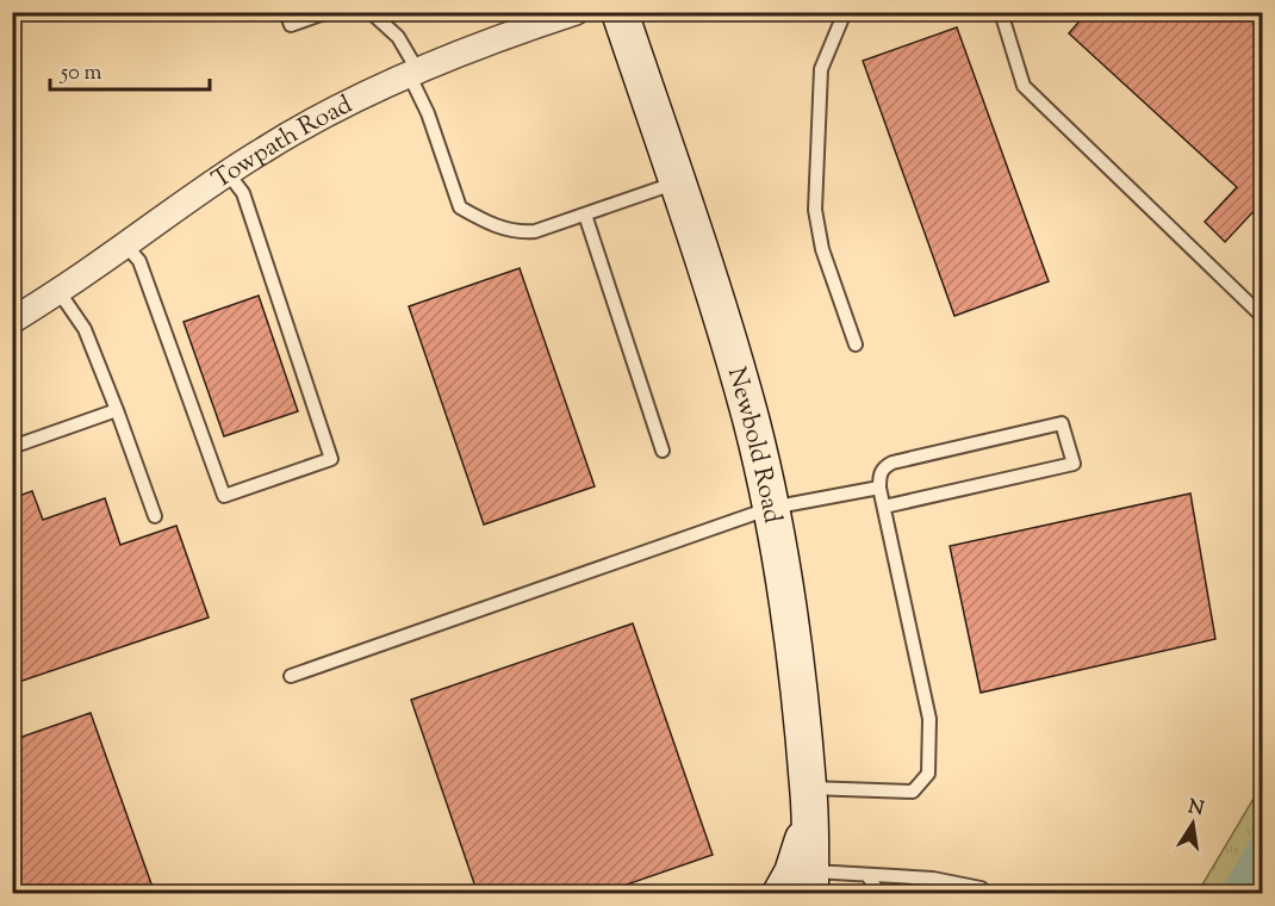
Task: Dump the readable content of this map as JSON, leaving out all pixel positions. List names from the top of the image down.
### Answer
{
  "streets": {
    "main road": ["Newbold Road"],
    "street": ["Towpath Road"]
  },
  "scale_bar": "50 m",
  "north": "top"
}
